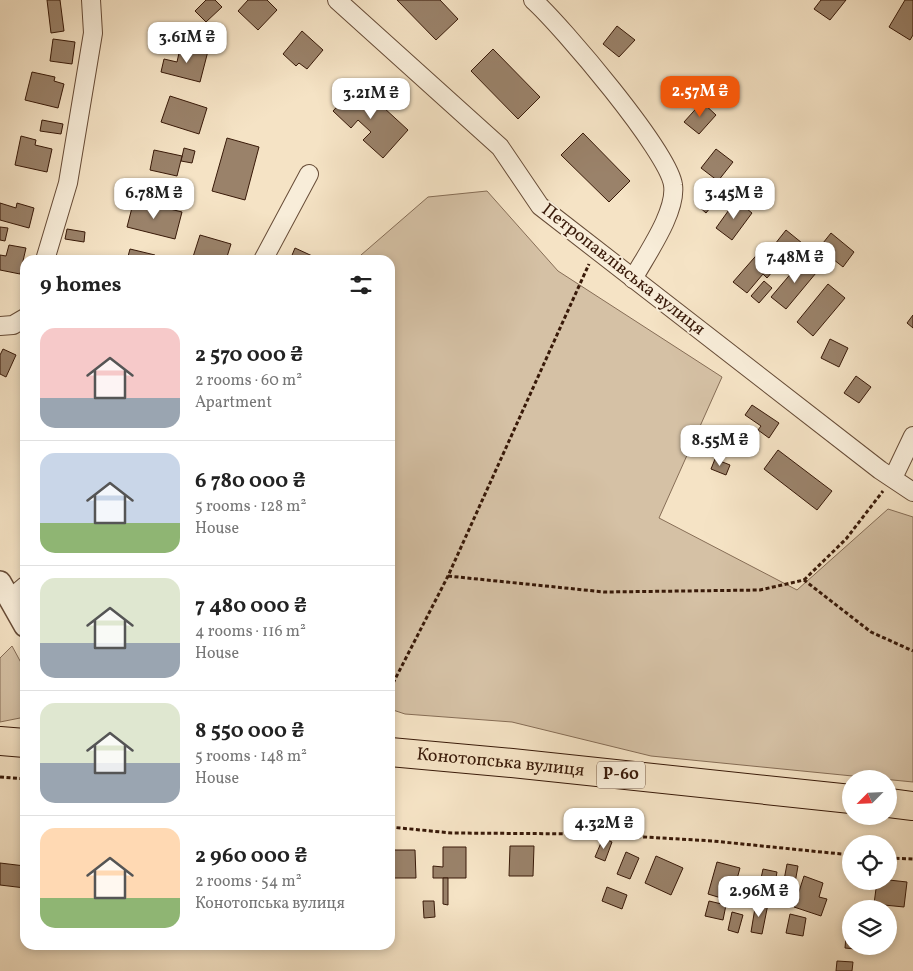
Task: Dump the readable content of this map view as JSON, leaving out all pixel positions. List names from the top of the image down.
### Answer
{
  "streets": {
    "main road": ["Конотопська вулиця", "Р-60"],
    "street": ["Петропавлівська вулиця"]
  },
  "north": "bottom left",
  "page": {
    "price": [
      "3.61M ₴",
      "2.57M ₴",
      "3.21M ₴",
      "6.78M ₴",
      "3.45M ₴",
      "7.48M ₴",
      "8.55M ₴",
      "4.32M ₴",
      "2.96M ₴"
    ],
    "heading": "9 homes",
    "list": [
      {
        "name": "2 570 000 ₴",
        "note": "2 rooms · 60 m² · Apartment"
      },
      {
        "name": "6 780 000 ₴",
        "note": "5 rooms · 128 m² · House"
      },
      {
        "name": "7 480 000 ₴",
        "note": "4 rooms · 116 m² · House"
      },
      {
        "name": "8 550 000 ₴",
        "note": "5 rooms · 148 m² · House"
      },
      {
        "name": "2 960 000 ₴",
        "note": "2 rooms · 54 m² · Конотопська вулиця"
      }
    ]
  }
}
